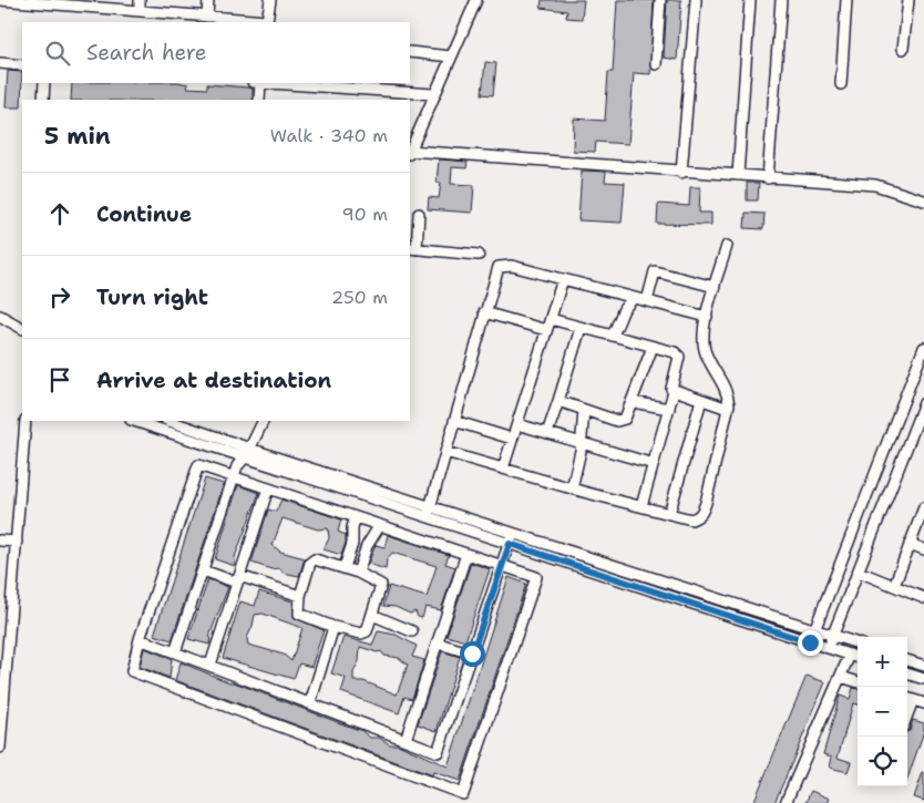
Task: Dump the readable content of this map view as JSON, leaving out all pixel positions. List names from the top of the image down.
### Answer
{
  "page": {
    "search": "Search here",
    "heading": ["5 min", "Walk · 340 m"],
    "list": [
      ["Continue", "90 m"],
      ["Turn right", "250 m"],
      "Arrive at destination"
    ],
    "map_buttons": ["+", "−"]
  }
}
